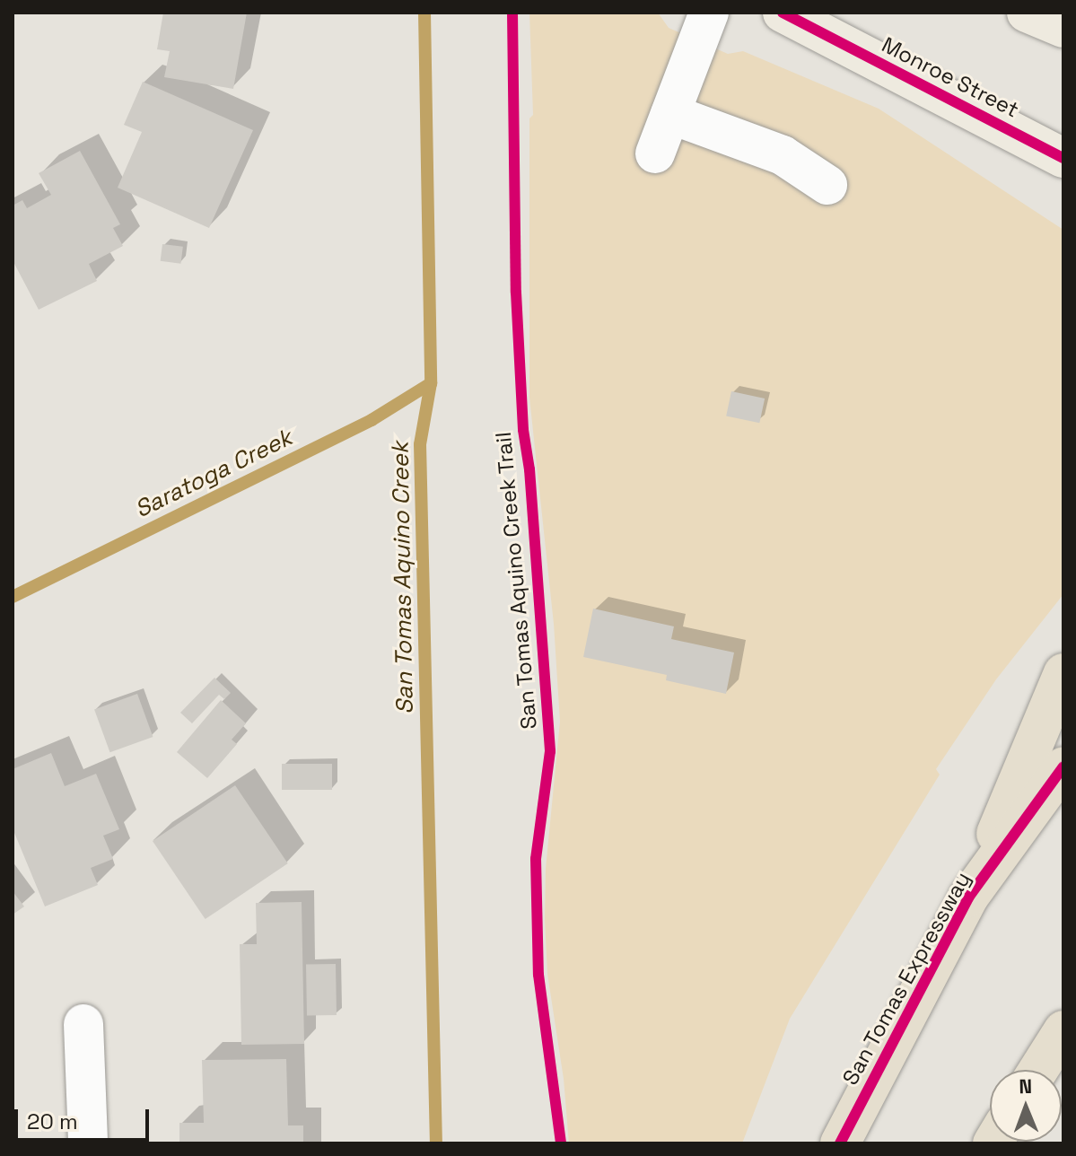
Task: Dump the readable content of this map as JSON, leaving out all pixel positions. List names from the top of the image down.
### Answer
{
  "streets": {
    "highway": ["San Tomas Expressway"],
    "main road": ["Monroe Street"],
    "cycle path": ["San Tomas Aquino Creek Trail"]
  },
  "water": ["Saratoga Creek", "San Tomas Aquino Creek"],
  "scale_bar": "20 m",
  "north": "top"
}
